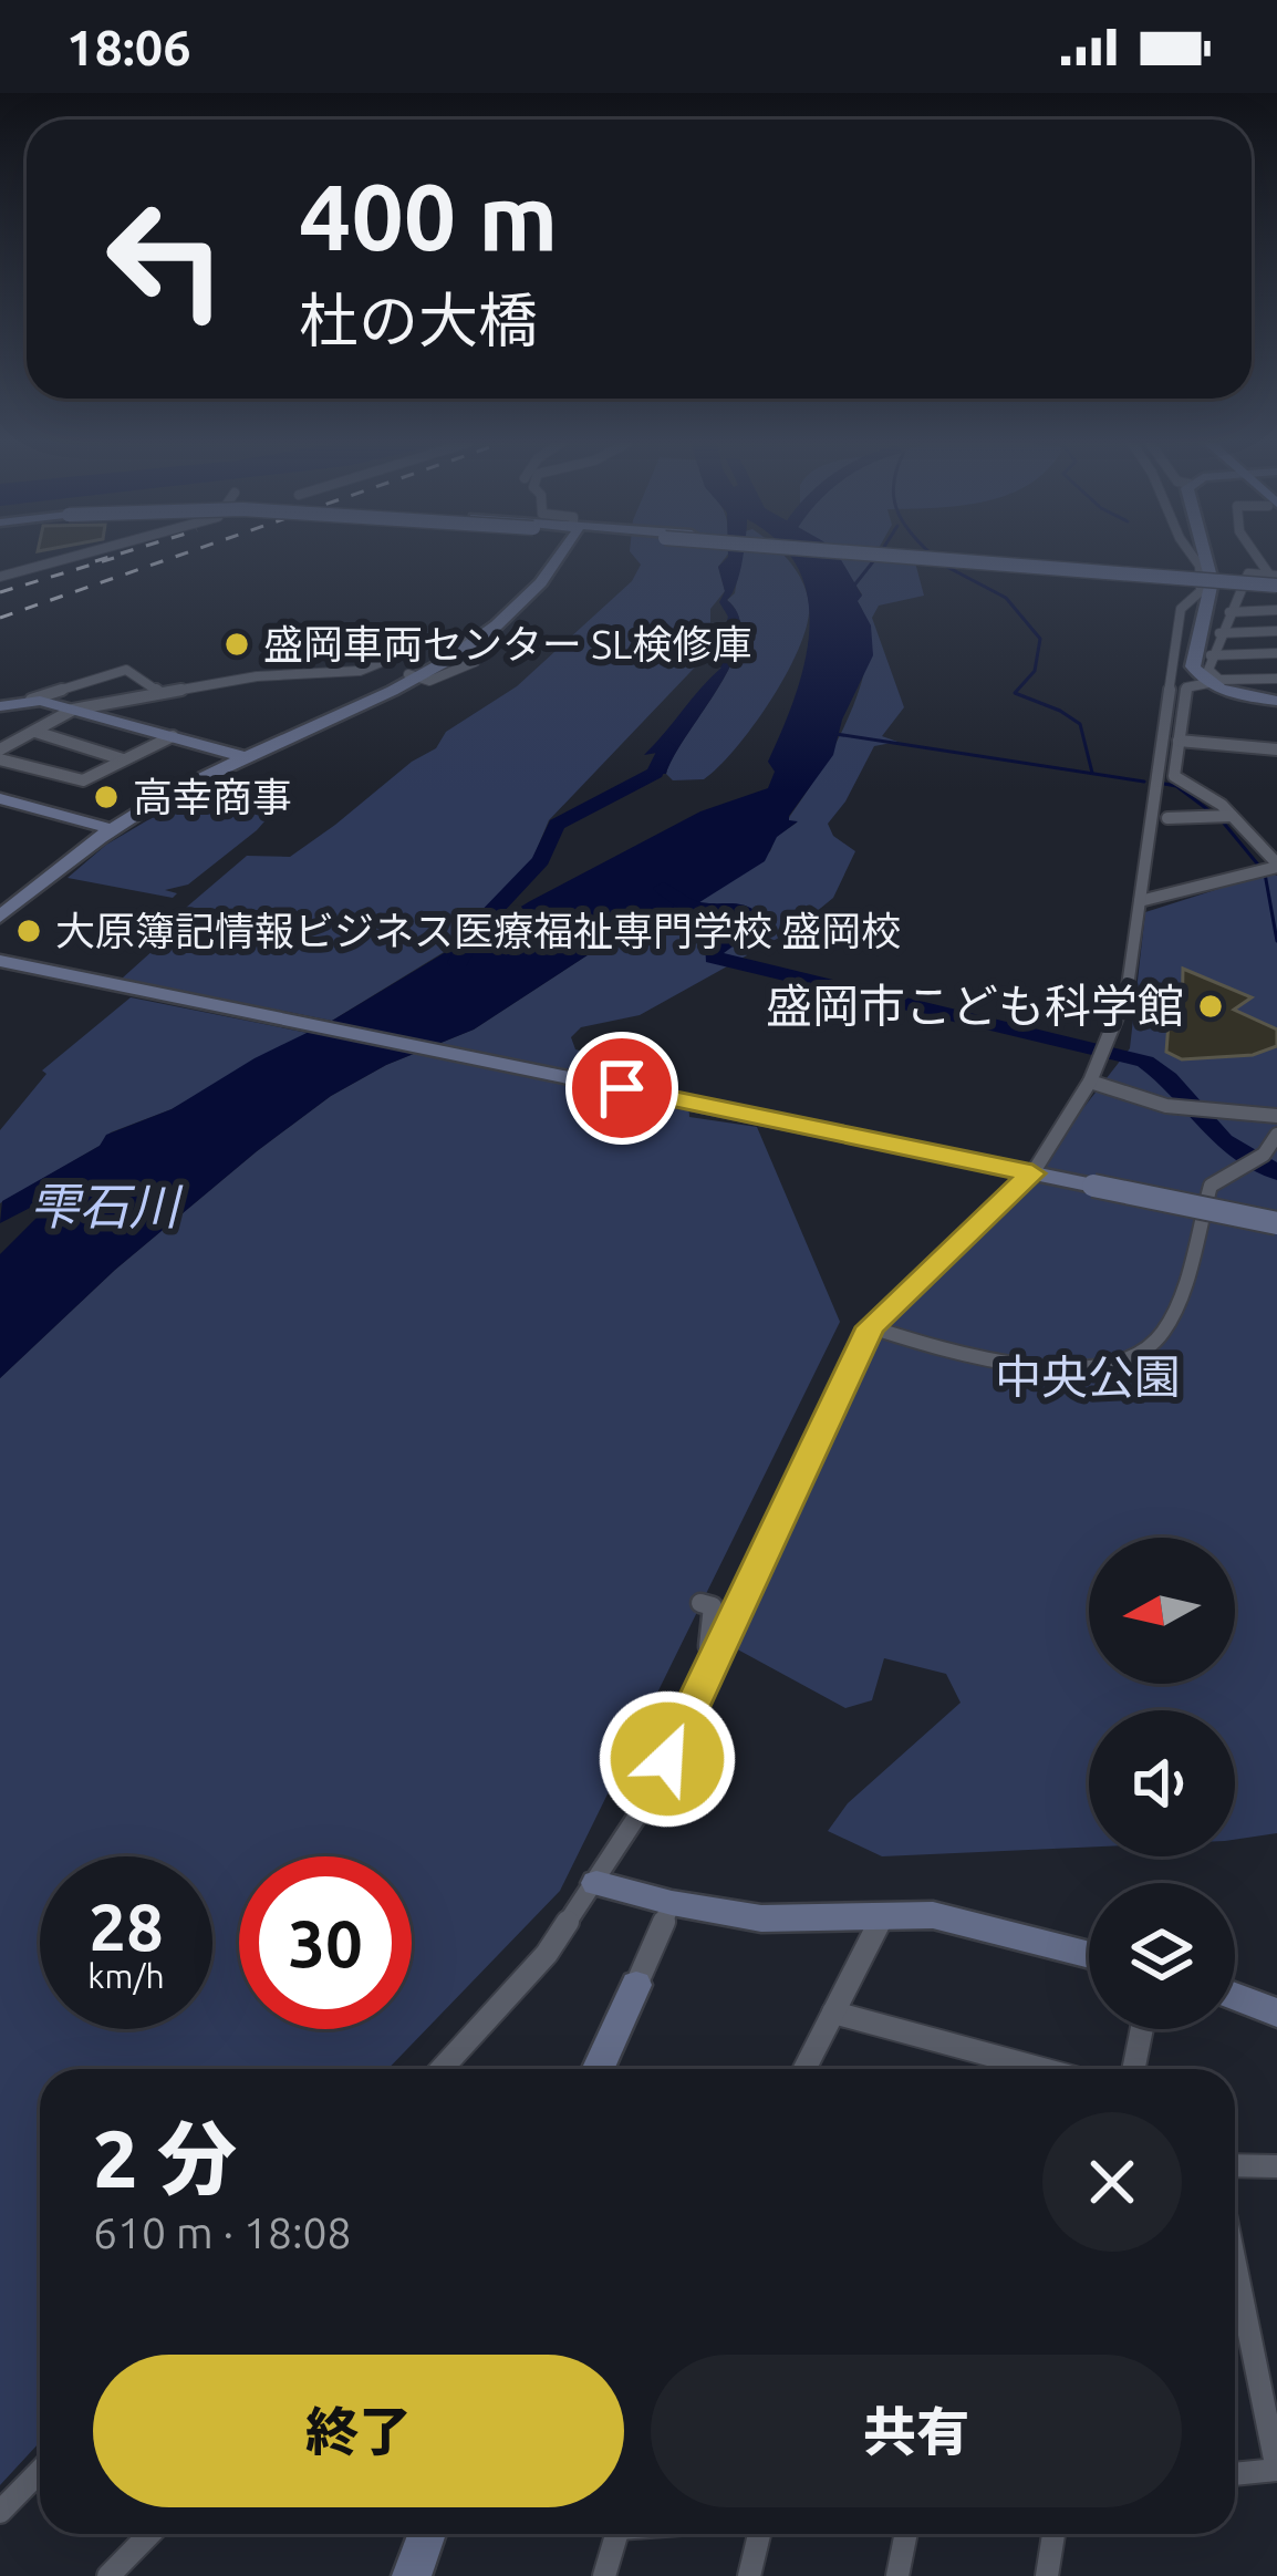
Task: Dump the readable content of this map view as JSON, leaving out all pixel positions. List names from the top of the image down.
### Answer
{
  "water": ["雫石川"],
  "parks": ["中央公園"],
  "places": [
    "盛岡車両センター SL検修庫",
    "高幸商事",
    "大原簿記情報ビジネス医療福祉専門学校 盛岡校",
    "盛岡市こども科学館"
  ],
  "north": "left",
  "page": {
    "status": "18:06",
    "turn": ["400 m", "杜の大橋"],
    "speed": "28 km/h",
    "limit": "30",
    "heading": ["2 分", "610 m · 18:08"],
    "buttons": ["終了", "共有"]
  }
}
